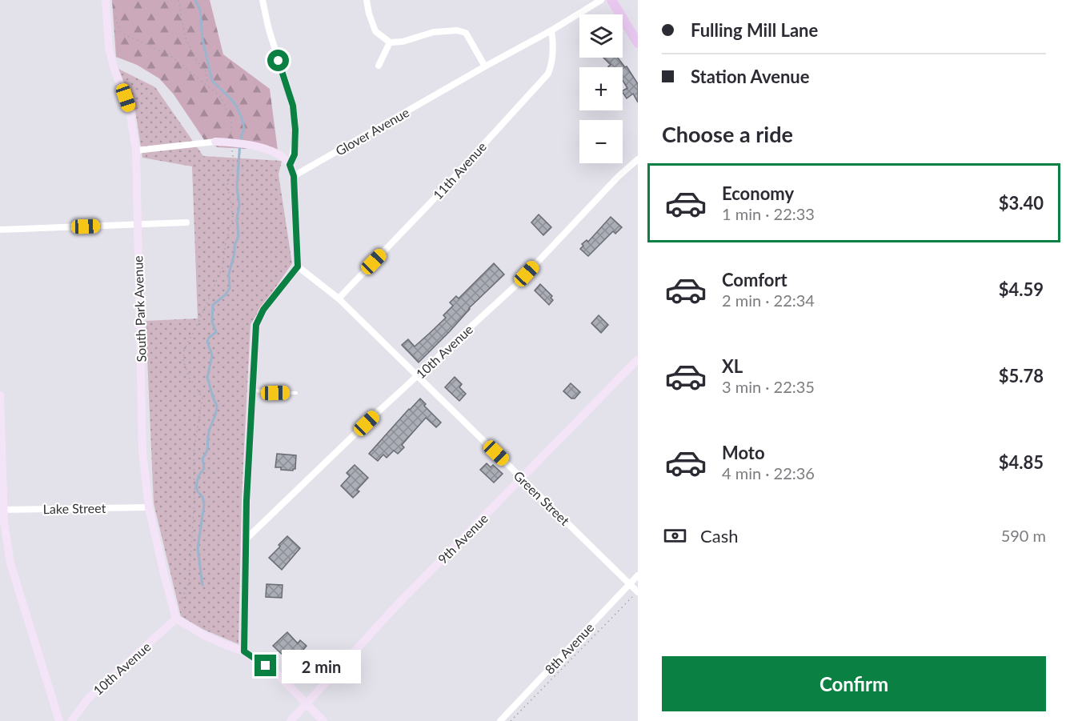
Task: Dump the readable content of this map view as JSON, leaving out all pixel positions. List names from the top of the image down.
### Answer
{
  "streets": {
    "street": [
      "Glover Avenue",
      "11th Avenue",
      "South Park Avenue",
      "10th Avenue",
      "Green Street",
      "Lake Street",
      "9th Avenue",
      "8th Avenue"
    ]
  },
  "crossings": [
    ["Glover Avenue", "11th Avenue"],
    ["11th Avenue", "Green Street"],
    ["South Park Avenue", "10th Avenue"],
    ["South Park Avenue", "Lake Street"],
    ["10th Avenue", "Green Street"],
    ["Green Street", "9th Avenue"],
    ["Green Street", "8th Avenue"]
  ],
  "page": {
    "banner": ["Fulling Mill Lane", "Station Avenue"],
    "map_buttons": ["+", "−"],
    "heading": "Choose a ride",
    "list": [
      {
        "name": "Economy",
        "note": "1 min · 22:33",
        "value": "$3.40"
      },
      {
        "name": "Comfort",
        "note": "2 min · 22:34",
        "value": "$4.59"
      },
      {
        "name": "XL",
        "note": "3 min · 22:35",
        "value": "$5.78"
      },
      {
        "name": "Moto",
        "note": "4 min · 22:36",
        "value": "$4.85"
      }
    ],
    "pay": ["Cash", "590 m"],
    "buttons": "Confirm",
    "bubble": "2 min"
  }
}
